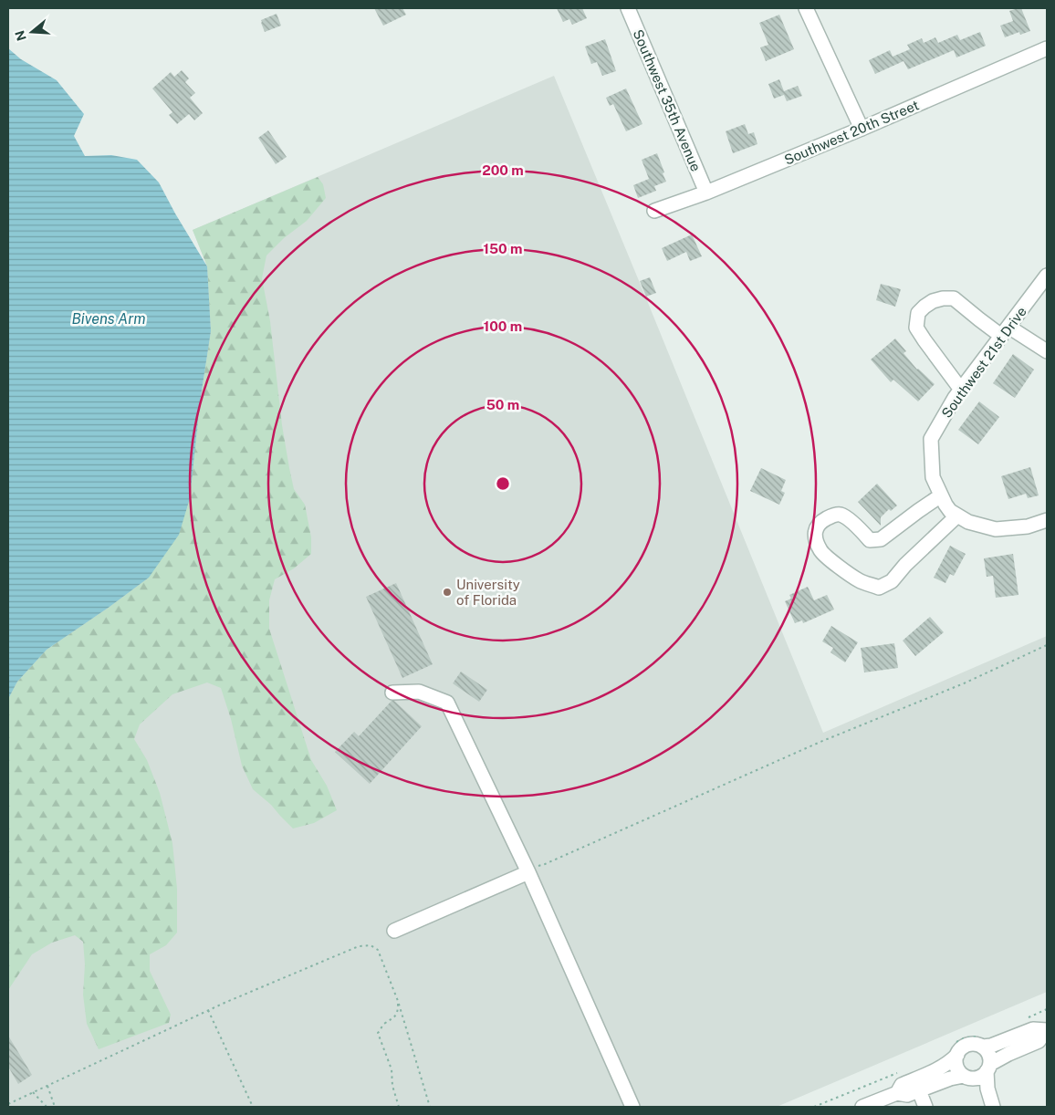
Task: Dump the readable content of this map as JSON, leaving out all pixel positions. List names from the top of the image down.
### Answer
{
  "streets": {
    "street": ["Southwest 35th Avenue", "Southwest 20th Street", "Southwest 21st Drive"]
  },
  "crossings": [
    ["Southwest 35th Avenue", "Southwest 20th Street"]
  ],
  "water": ["Bivens Arm"],
  "places": ["University of Florida"],
  "north": "left",
  "rings": [
    "200 m",
    "150 m",
    "100 m",
    "50 m"
  ]
}
